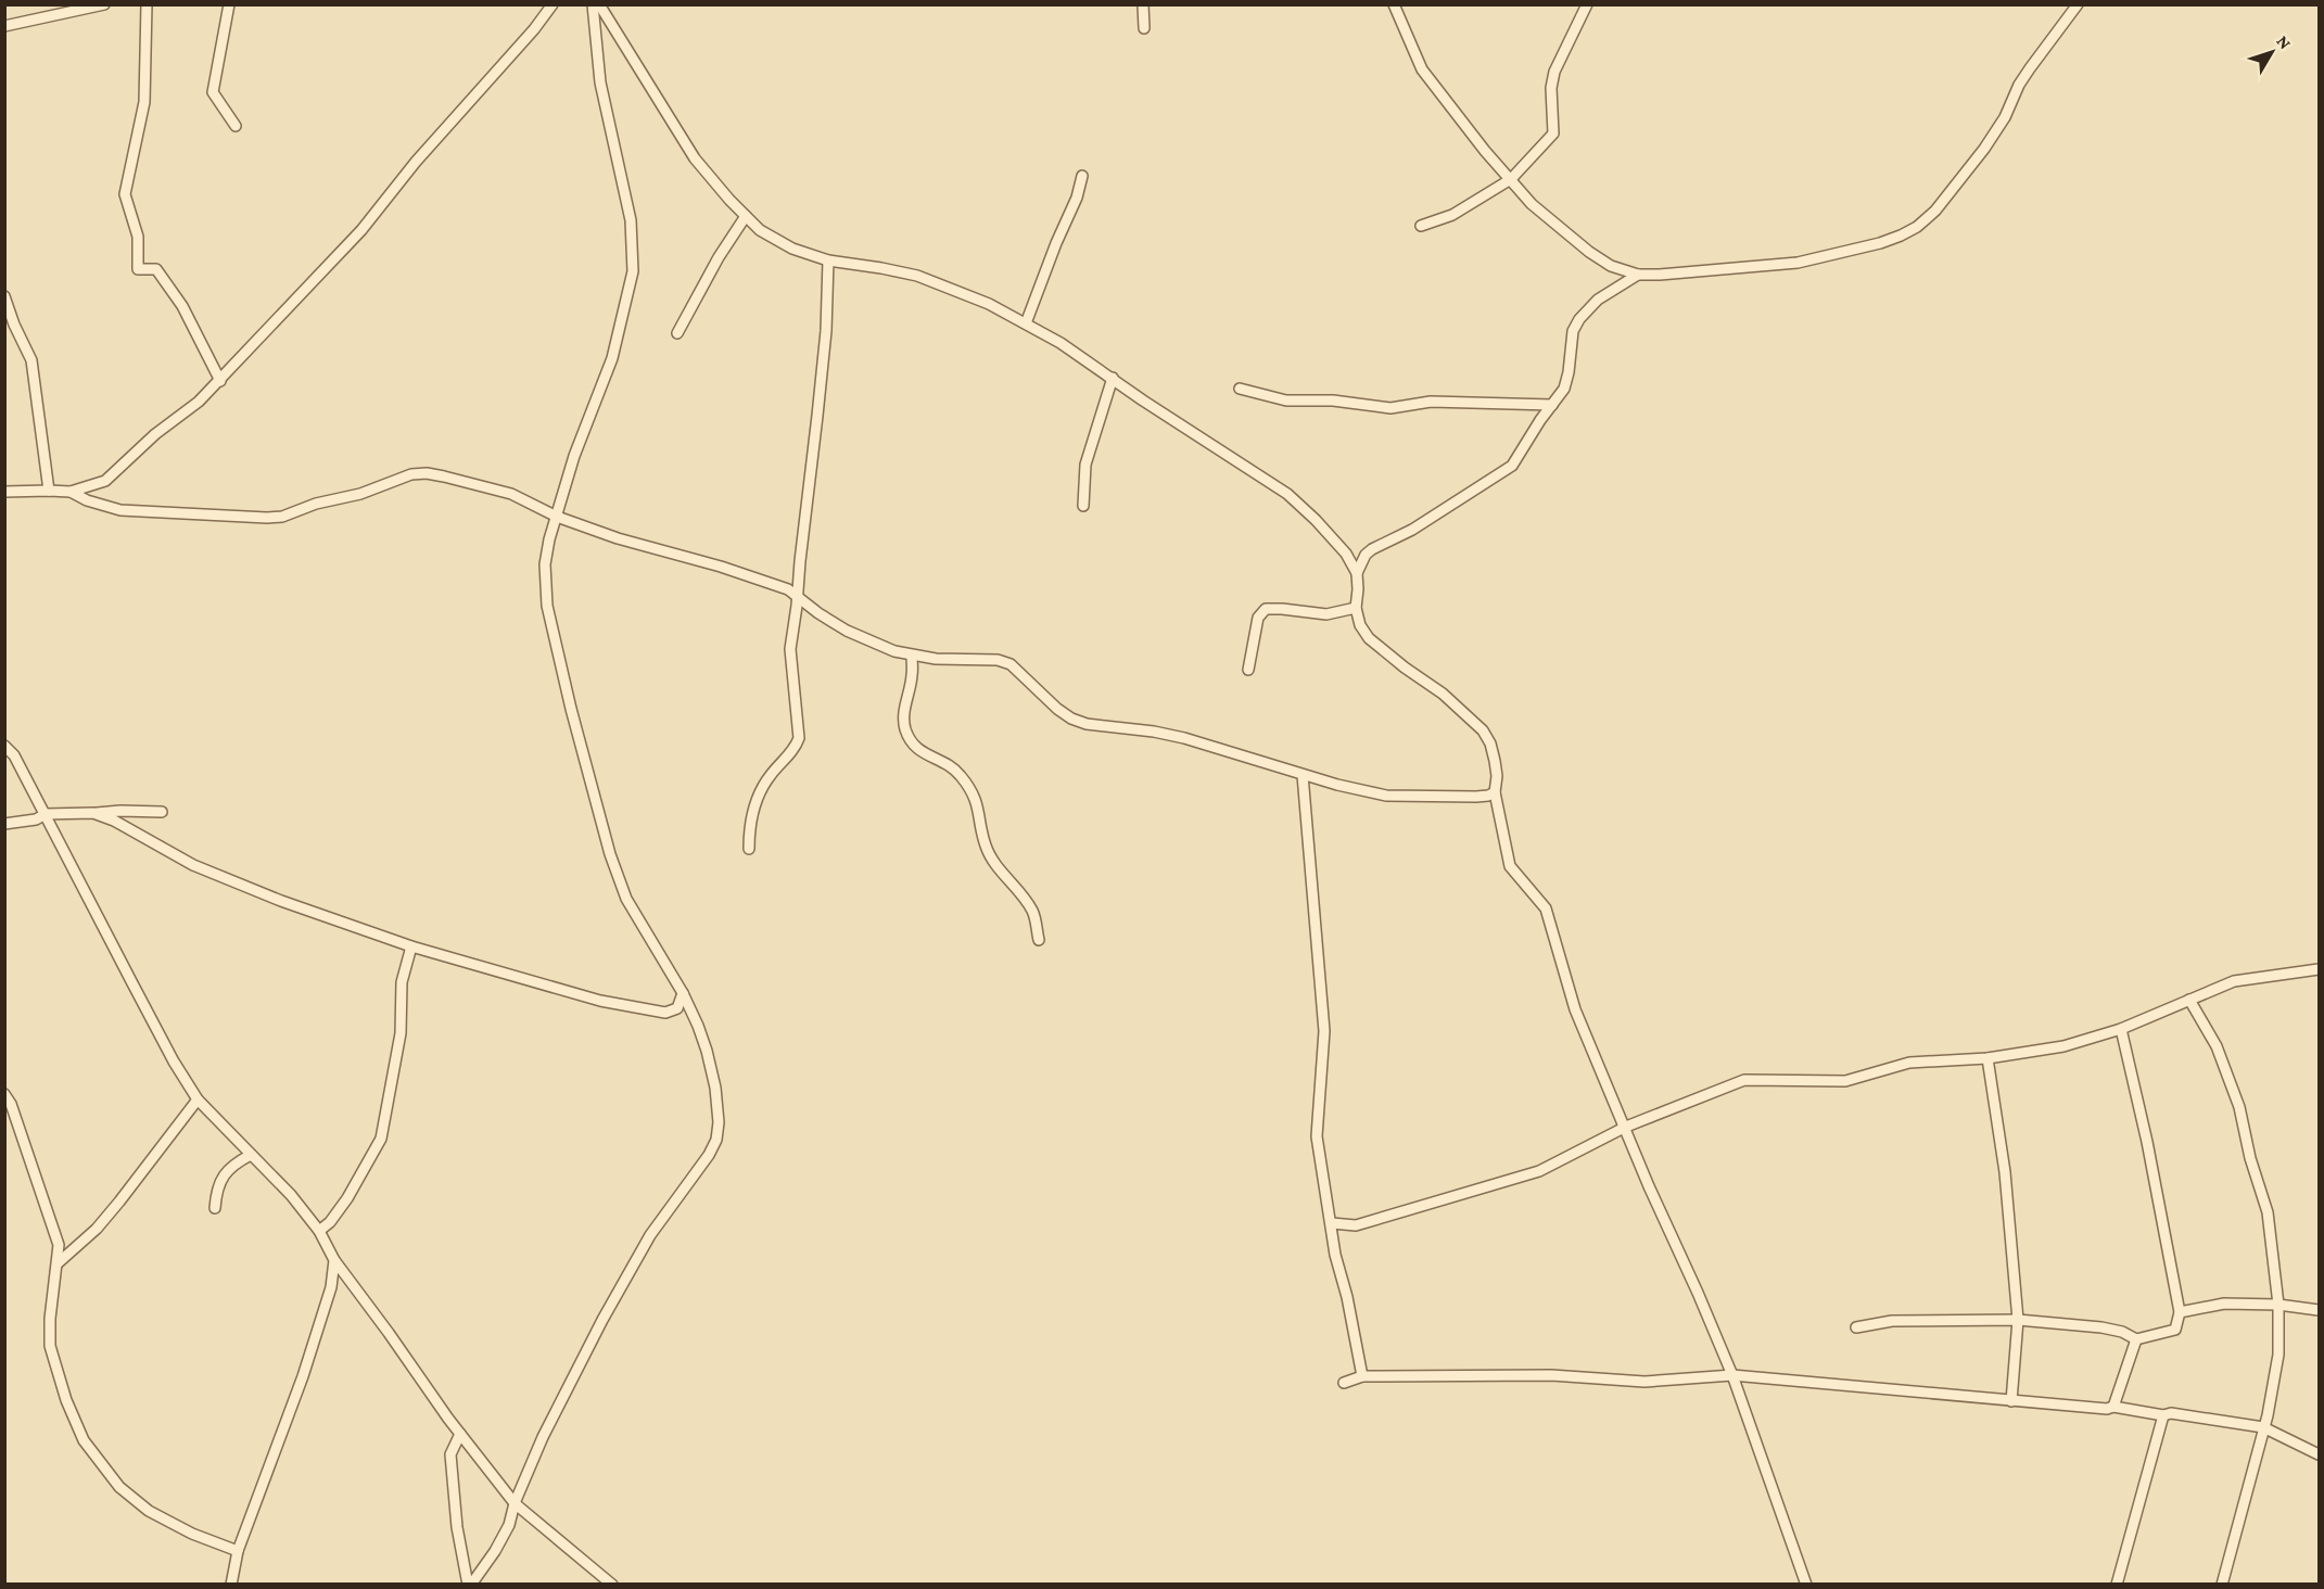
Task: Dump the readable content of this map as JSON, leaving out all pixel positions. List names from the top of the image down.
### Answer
{
  "north": "top right"
}
